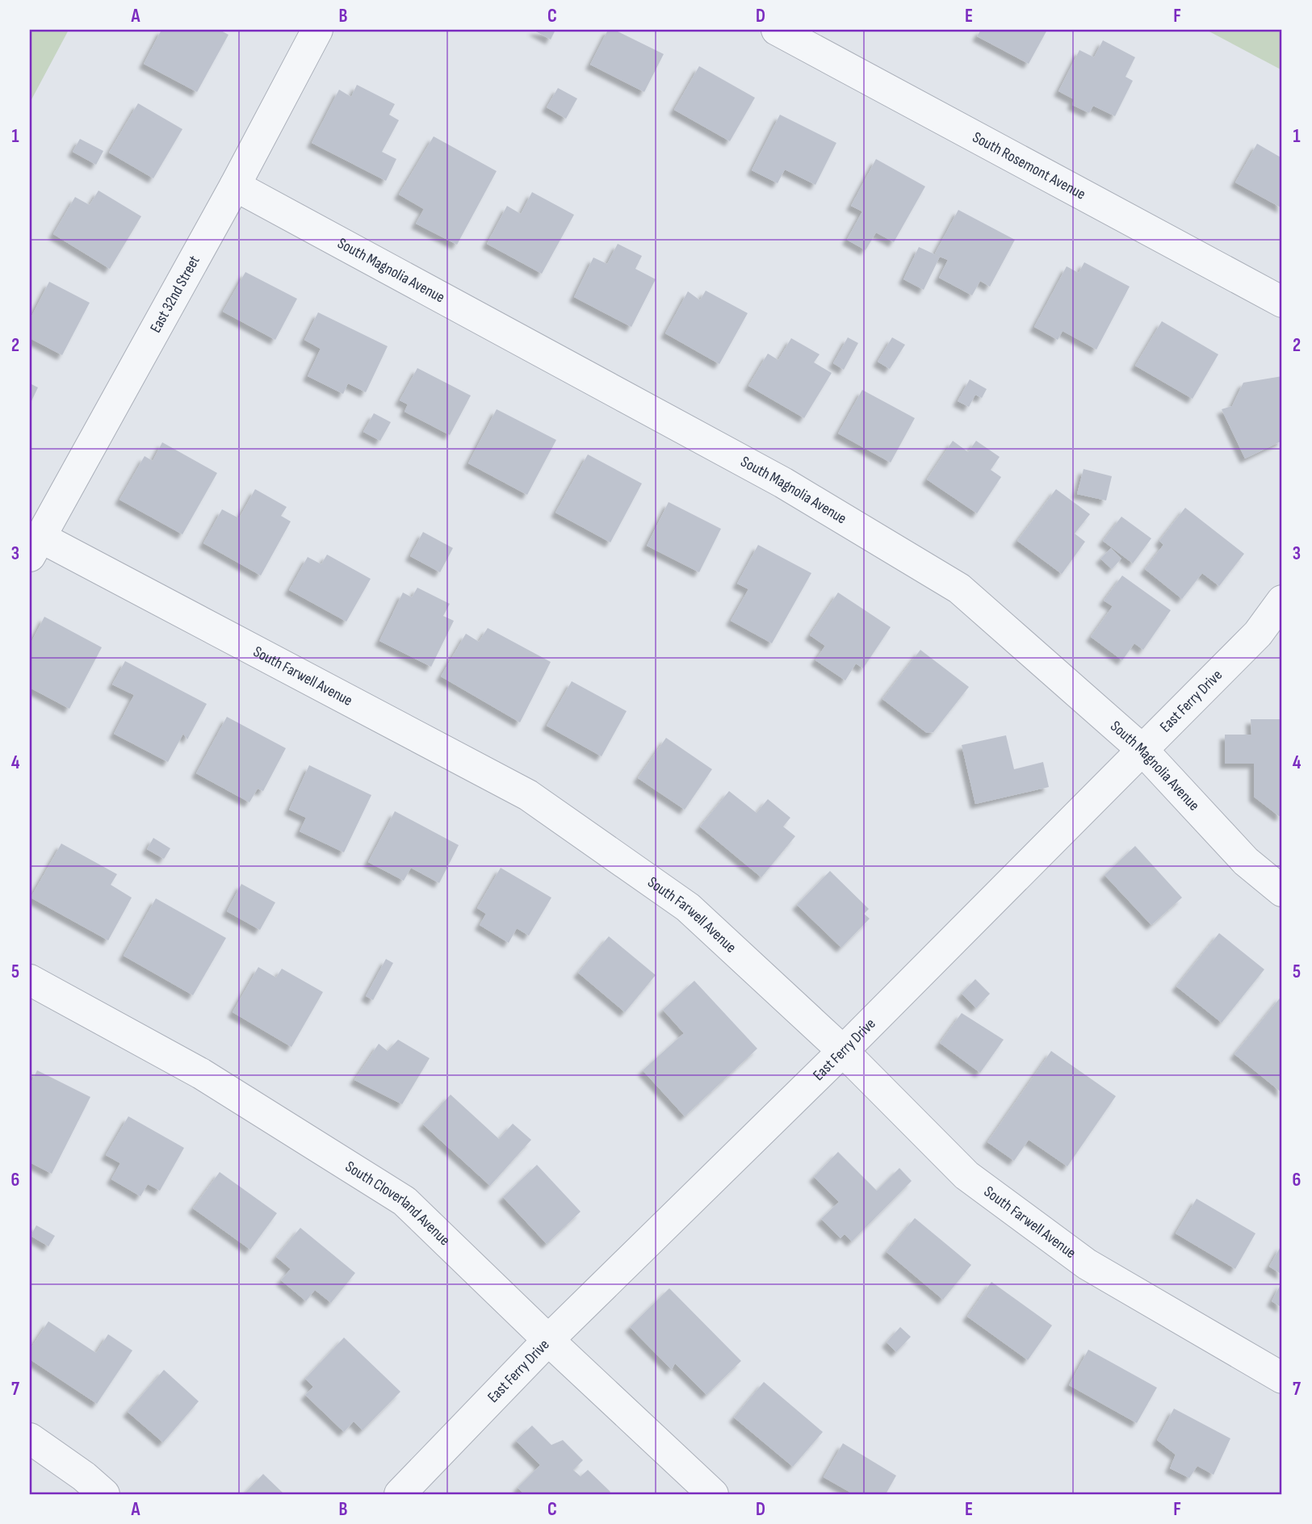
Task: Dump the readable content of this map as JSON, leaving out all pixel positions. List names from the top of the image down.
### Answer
{
  "streets": {
    "street": [
      "South Rosemont Avenue",
      "South Magnolia Avenue",
      "East 32nd Street",
      "South Farwell Avenue",
      "East Ferry Drive",
      "South Cloverland Avenue"
    ]
  },
  "crossings": [
    ["South Magnolia Avenue", "East 32nd Street"],
    ["South Magnolia Avenue", "East Ferry Drive"],
    ["East 32nd Street", "South Farwell Avenue"],
    ["South Farwell Avenue", "East Ferry Drive"],
    ["East Ferry Drive", "South Cloverland Avenue"]
  ],
  "grid": {
    "columns": [
      "A",
      "B",
      "C",
      "D",
      "E",
      "F"
    ],
    "rows": [
      "1",
      "2",
      "3",
      "4",
      "5",
      "6",
      "7"
    ]
  }
}
